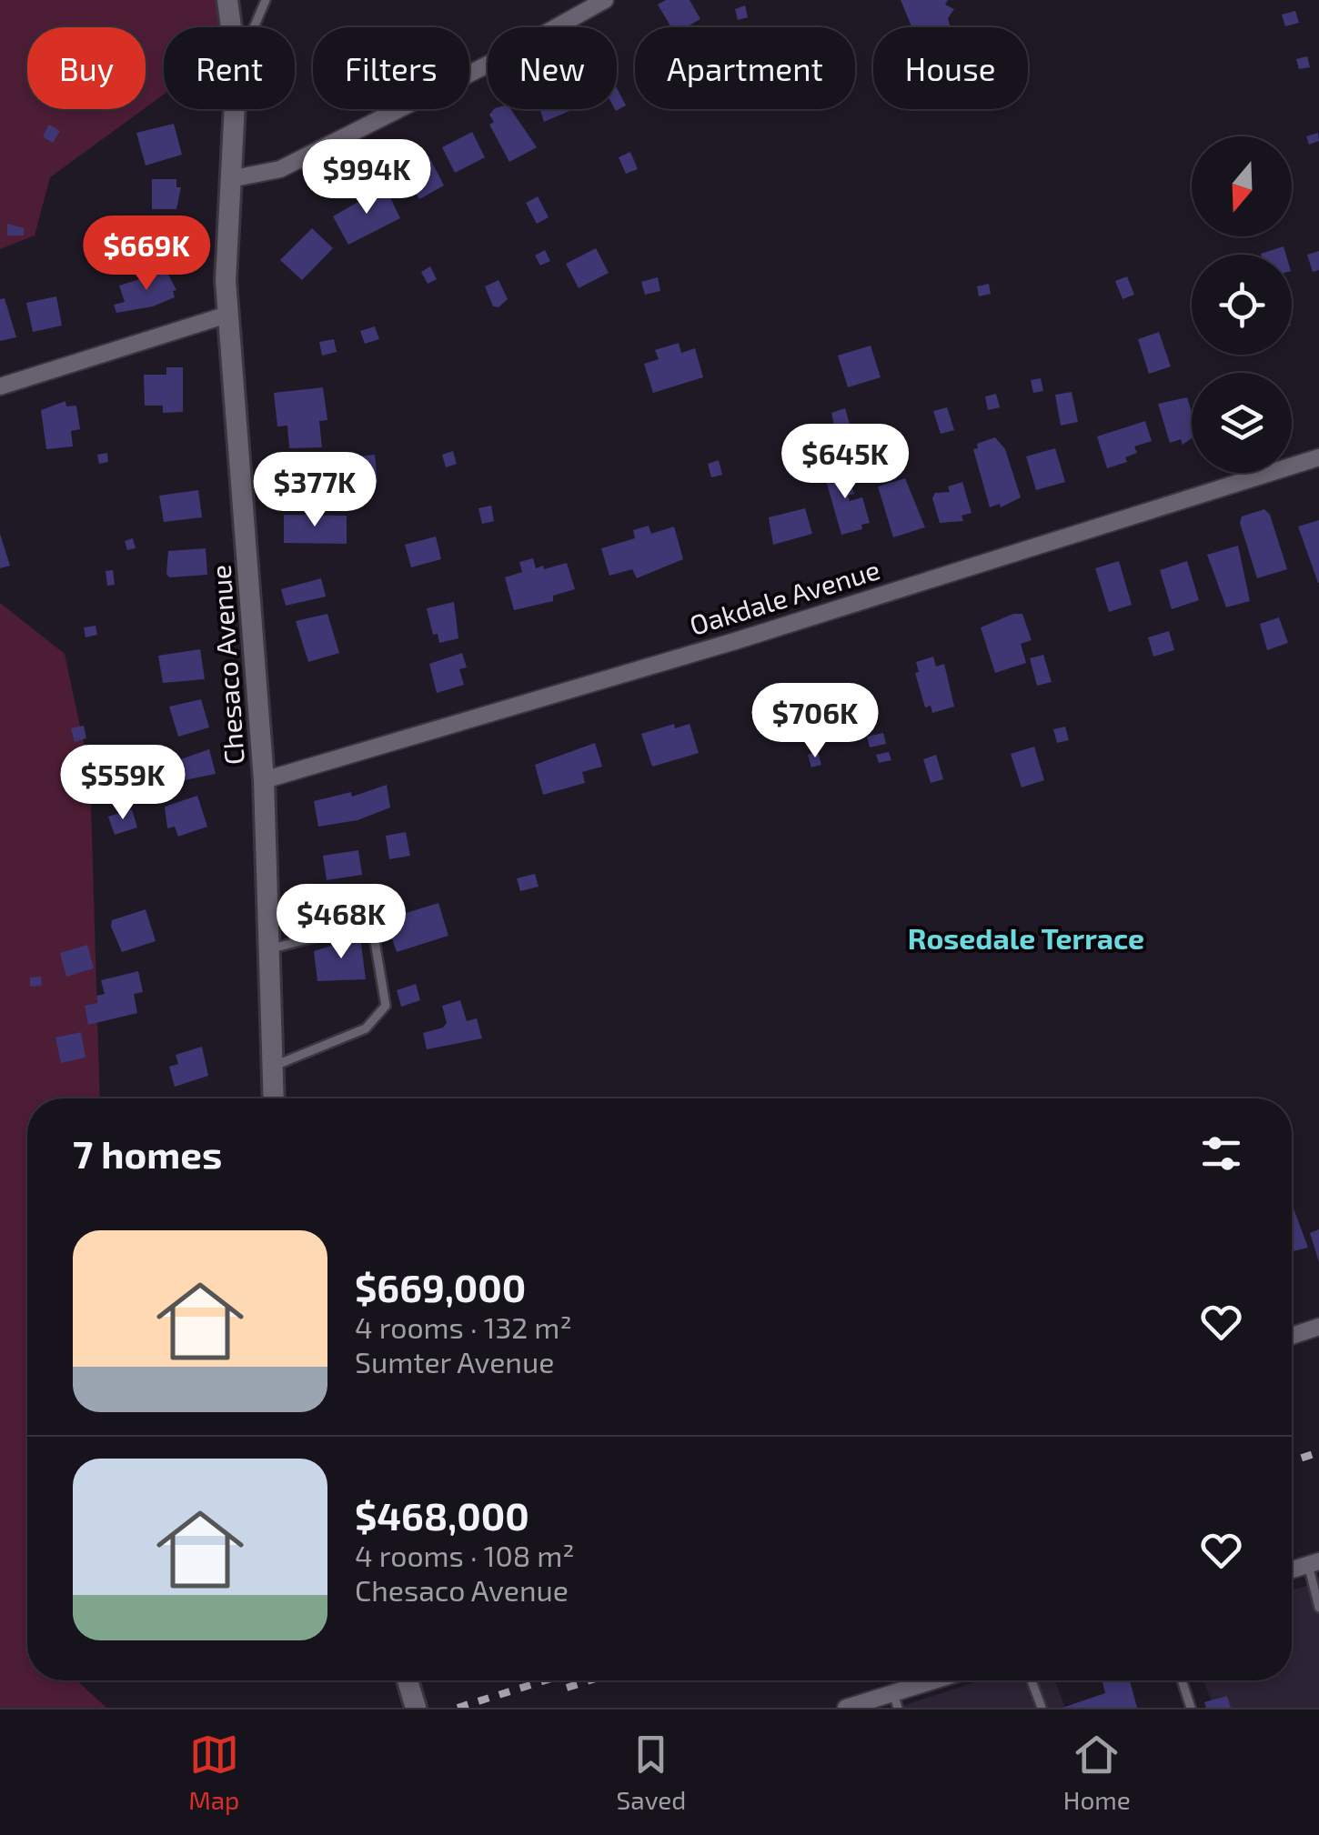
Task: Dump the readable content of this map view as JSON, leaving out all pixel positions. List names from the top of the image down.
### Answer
{
  "streets": {
    "street": ["Oakdale Avenue", "Chesaco Avenue"]
  },
  "crossings": [
    ["Oakdale Avenue", "Chesaco Avenue"]
  ],
  "districts": ["Rosedale Terrace"],
  "north": "bottom",
  "page": {
    "chip": [
      "Buy",
      "Rent",
      "Filters",
      "New",
      "Apartment",
      "House"
    ],
    "price": [
      "$994K",
      "$669K",
      "$645K",
      "$377K",
      "$706K",
      "$559K",
      "$468K"
    ],
    "heading": "7 homes",
    "list": [
      {
        "name": "$669,000",
        "note": "4 rooms · 132 m² · Sumter Avenue"
      },
      {
        "name": "$468,000",
        "note": "4 rooms · 108 m² · Chesaco Avenue"
      }
    ],
    "tabs": ["Map", "Saved", "Home"]
  }
}
